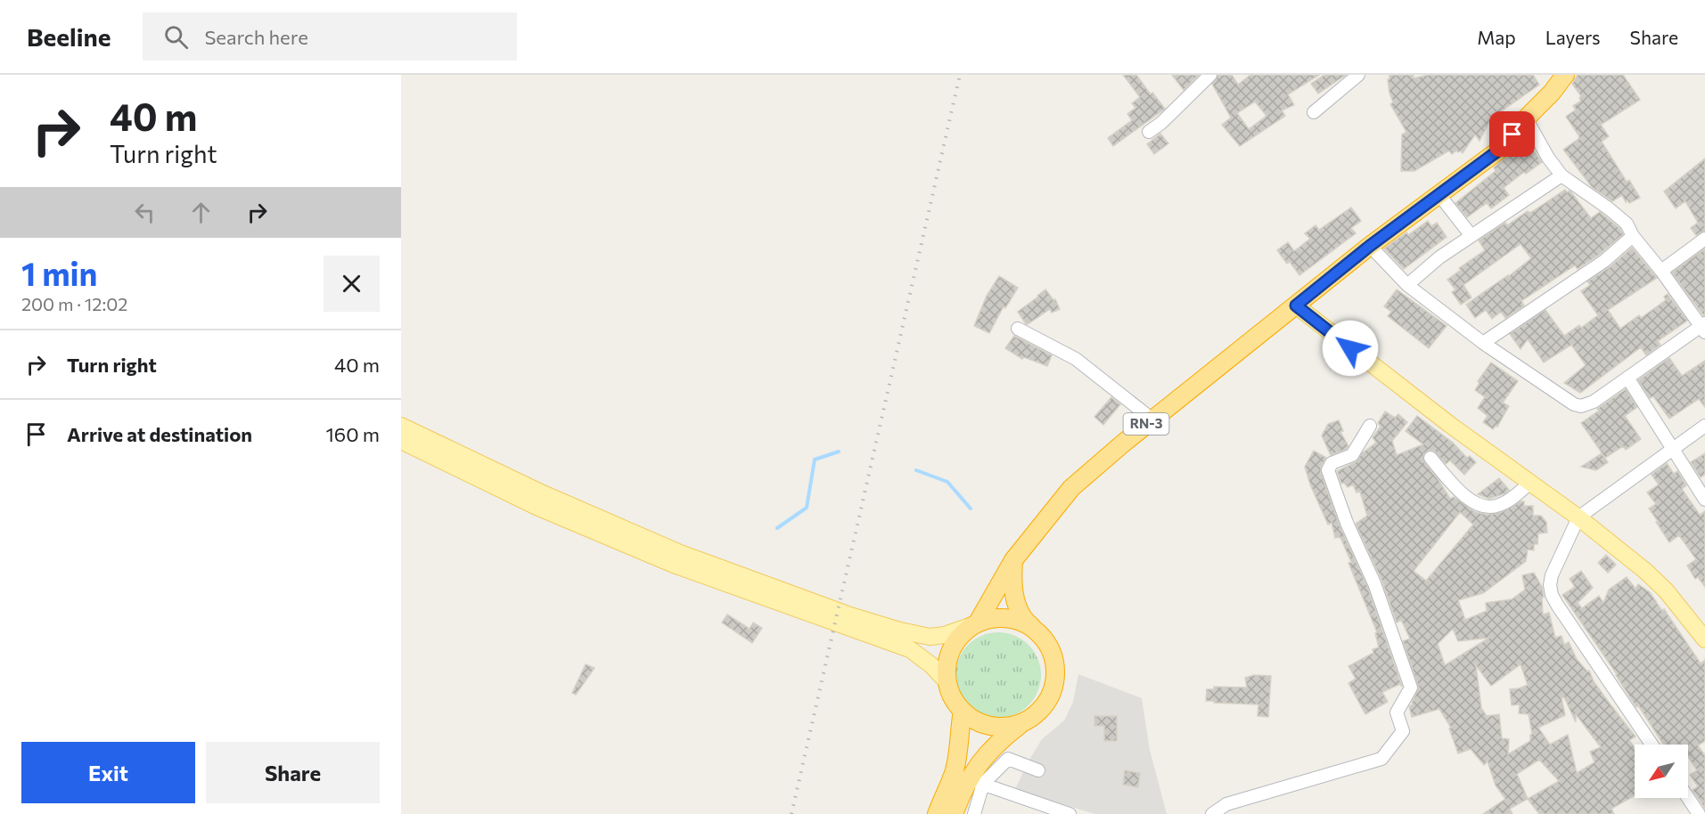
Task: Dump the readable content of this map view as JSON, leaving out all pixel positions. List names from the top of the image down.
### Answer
{
  "streets": {
    "highway": ["RN-3"]
  },
  "north": "bottom left",
  "page": {
    "header": "Beeline",
    "search": "Search here",
    "nav": ["Map", "Layers", "Share"],
    "turn": ["40 m", "Turn right"],
    "heading": ["1 min", "200 m · 12:02"],
    "list": [
      {
        "name": "Turn right",
        "value": "40 m"
      },
      {
        "name": "Arrive at destination",
        "value": "160 m"
      }
    ],
    "buttons": ["Exit", "Share"]
  }
}
